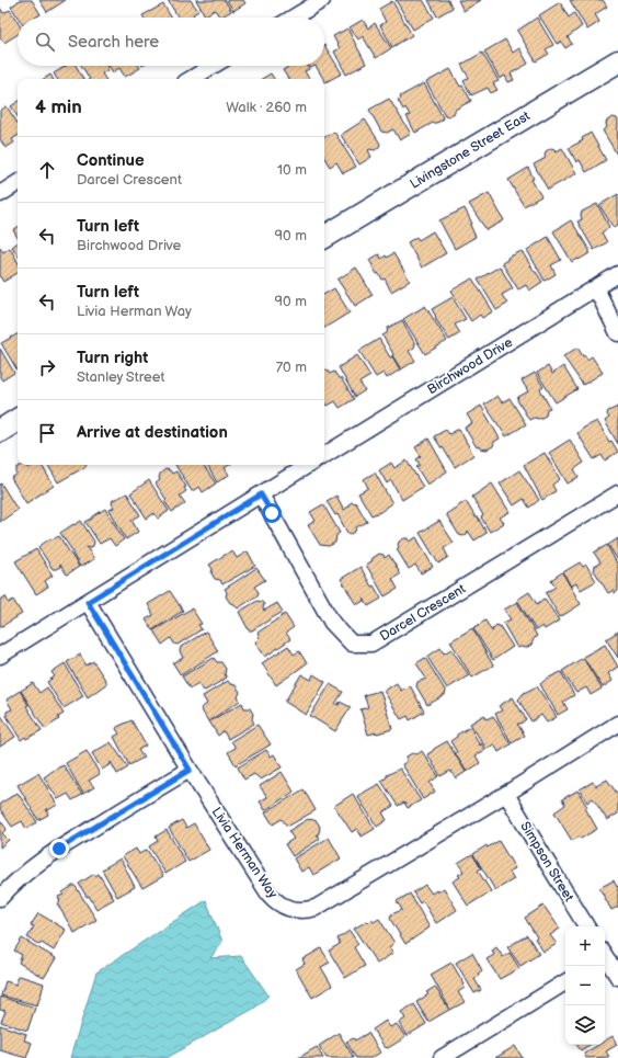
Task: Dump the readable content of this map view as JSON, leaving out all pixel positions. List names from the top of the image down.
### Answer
{
  "streets": {
    "street": [
      "Livingstone Street East",
      "Birchwood Drive",
      "Darcel Crescent",
      "Livia Herman Way",
      "Simpson Street"
    ]
  },
  "crossings": [
    ["Livia Herman Way", "Simpson Street"]
  ],
  "page": {
    "search": "Search here",
    "heading": ["4 min", "Walk · 260 m"],
    "list": [
      ["Continue", "Darcel Crescent", "10 m"],
      ["Turn left", "Birchwood Drive", "90 m"],
      ["Turn left", "Livia Herman Way", "90 m"],
      ["Turn right", "Stanley Street", "70 m"],
      "Arrive at destination"
    ],
    "map_buttons": ["+", "−"]
  }
}
